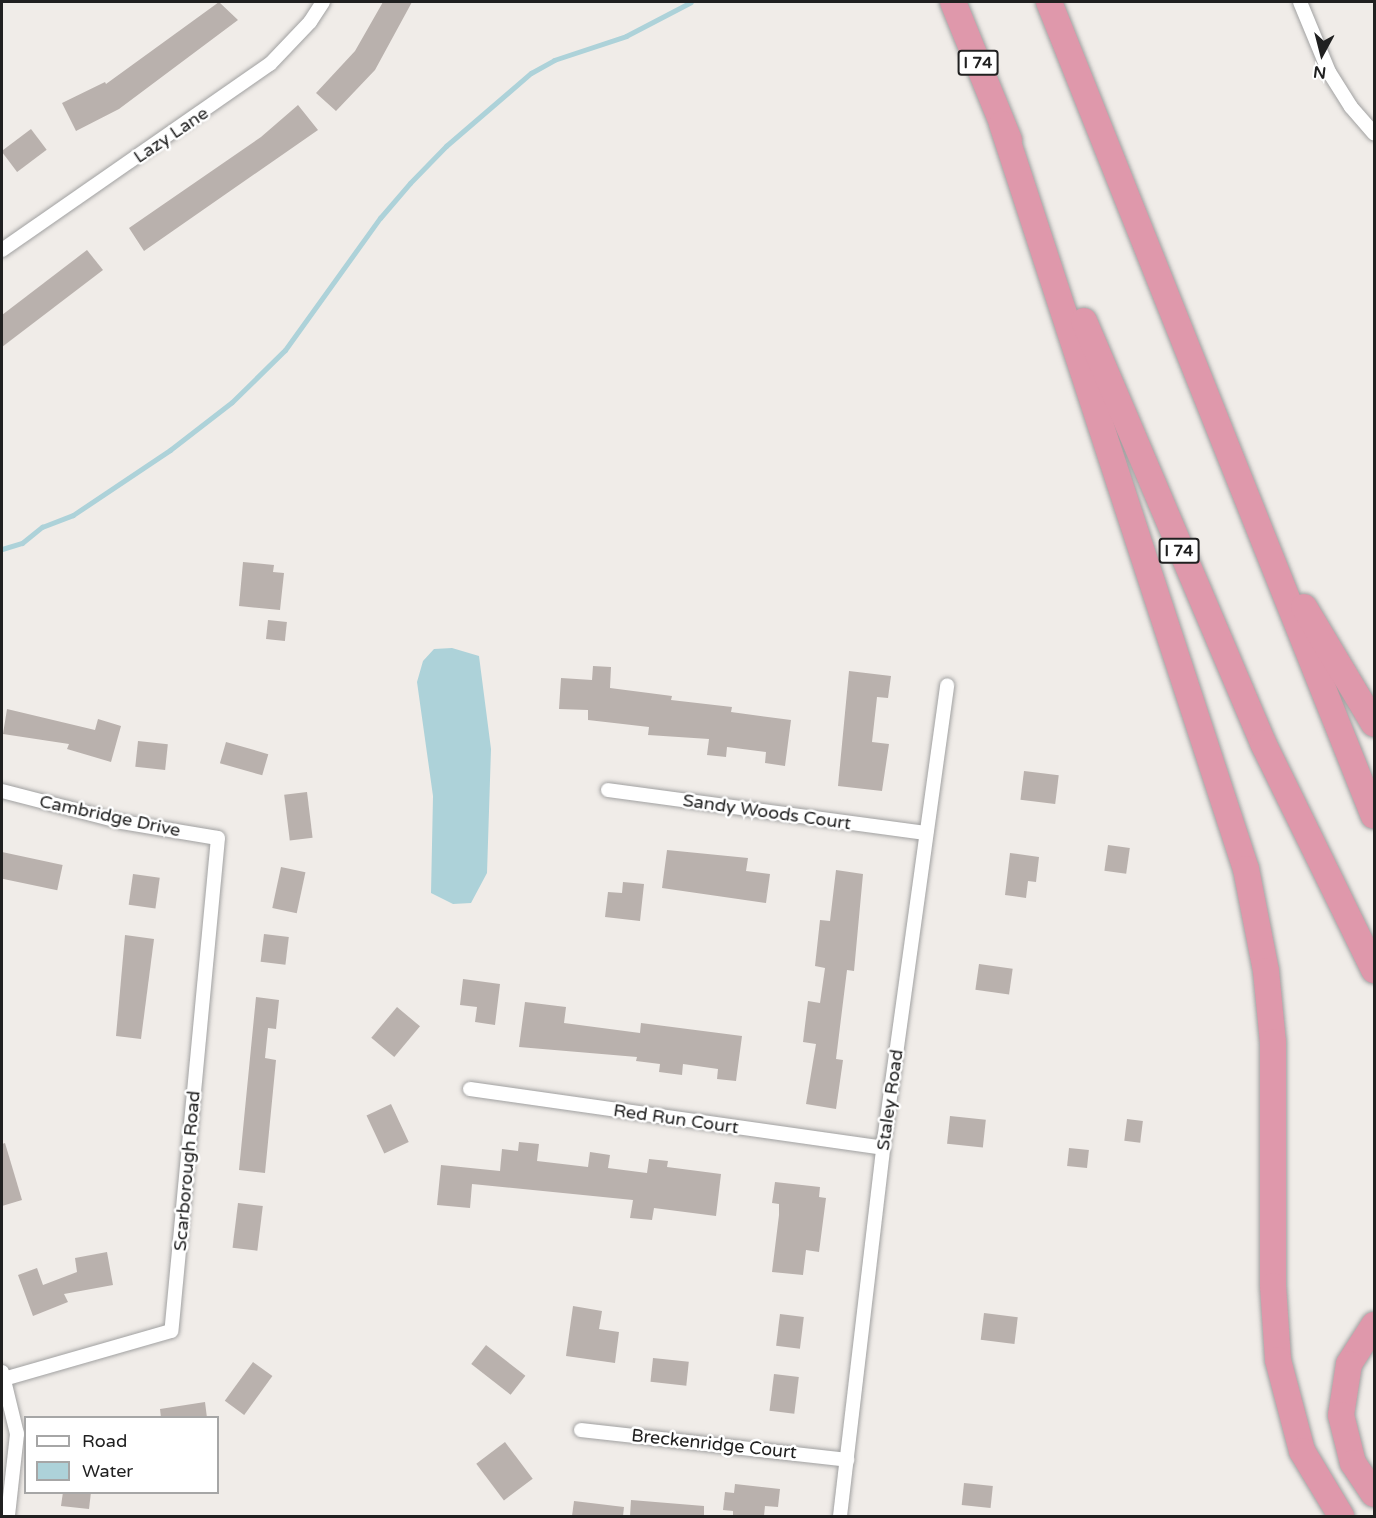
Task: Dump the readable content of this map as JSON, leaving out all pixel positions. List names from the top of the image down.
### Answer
{
  "streets": {
    "highway": ["I 74"],
    "street": [
      "Lazy Lane",
      "Sandy Woods Court",
      "Cambridge Drive",
      "Staley Road",
      "Red Run Court",
      "Scarborough Road",
      "Breckenridge Court"
    ]
  },
  "crossings": [
    ["Sandy Woods Court", "Staley Road"],
    ["Cambridge Drive", "Scarborough Road"],
    ["Staley Road", "Red Run Court"],
    ["Staley Road", "Breckenridge Court"]
  ],
  "legend": ["Road", "Water"],
  "north": "bottom"
}
